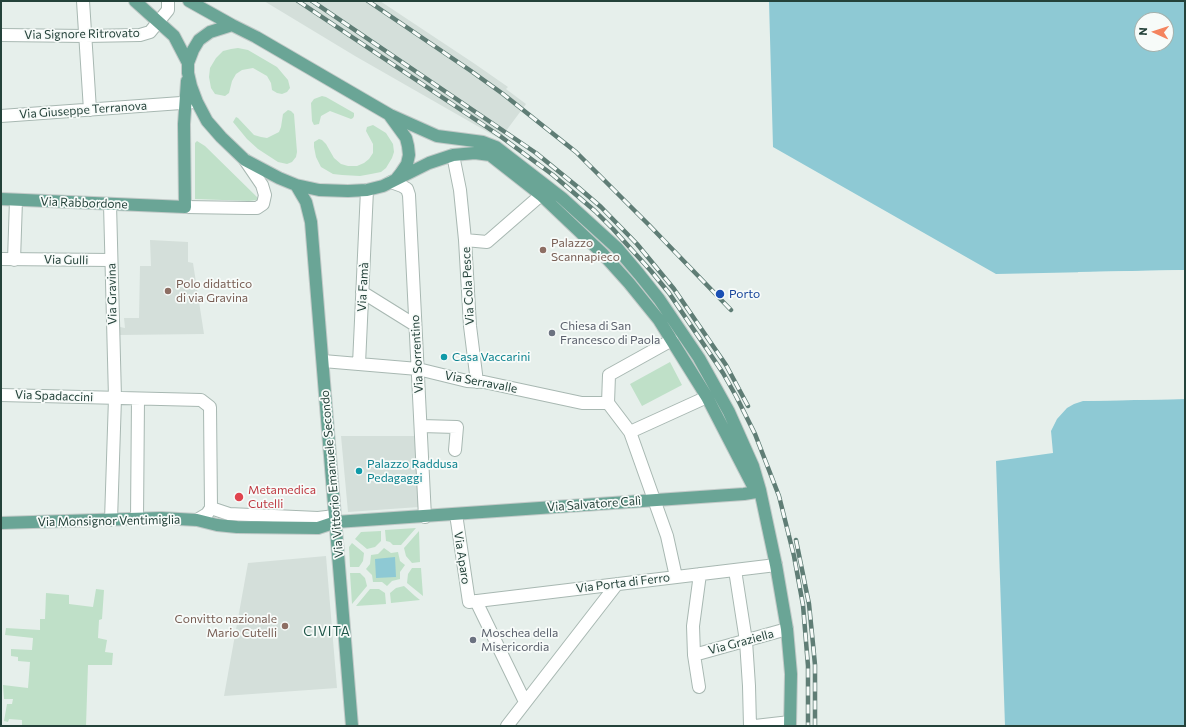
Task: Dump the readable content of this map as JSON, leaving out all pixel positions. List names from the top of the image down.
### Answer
{
  "streets": {
    "main road": [
      "Via Rabbordone",
      "Via Vittorio Emanuele Secondo",
      "Via Salvatore Calì",
      "Via Monsignor Ventimiglia"
    ],
    "street": [
      "Via Signore Ritrovato",
      "Via Giuseppe Terranova",
      "Via Gulli",
      "Via Cola Pesce",
      "Via Famà",
      "Via Gravina",
      "Via Sorrentino",
      "Via Serravalle",
      "Via Spadaccini",
      "Via Aparo",
      "Via Porta di Ferro",
      "Via Graziella"
    ]
  },
  "crossings": [
    ["Via Rabbordone", "Via Gravina"],
    ["Via Gulli", "Via Gravina"],
    ["Via Cola Pesce", "Via Serravalle"],
    ["Via Famà", "Via Serravalle"],
    ["Via Gravina", "Via Spadaccini"],
    ["Via Gravina", "Via Monsignor Ventimiglia"],
    ["Via Sorrentino", "Via Serravalle"],
    ["Via Sorrentino", "Via Salvatore Calì"],
    ["Via Sorrentino", "Via Monsignor Ventimiglia"],
    ["Via Serravalle", "Via Vittorio Emanuele Secondo"],
    ["Via Vittorio Emanuele Secondo", "Via Monsignor Ventimiglia"],
    ["Via Salvatore Calì", "Via Monsignor Ventimiglia"],
    ["Via Salvatore Calì", "Via Aparo"],
    ["Via Aparo", "Via Porta di Ferro"]
  ],
  "districts": ["CIVITA"],
  "places": [
    "Palazzo Scannapieco",
    "Polo didattico di via Gravina",
    "Porto",
    "Chiesa di San Francesco di Paola",
    "Casa Vaccarini",
    "Palazzo Raddusa Pedagaggi",
    "Metamedica Cutelli",
    "Convitto nazionale Mario Cutelli",
    "Moschea della Misericordia"
  ],
  "north": "left"
}
